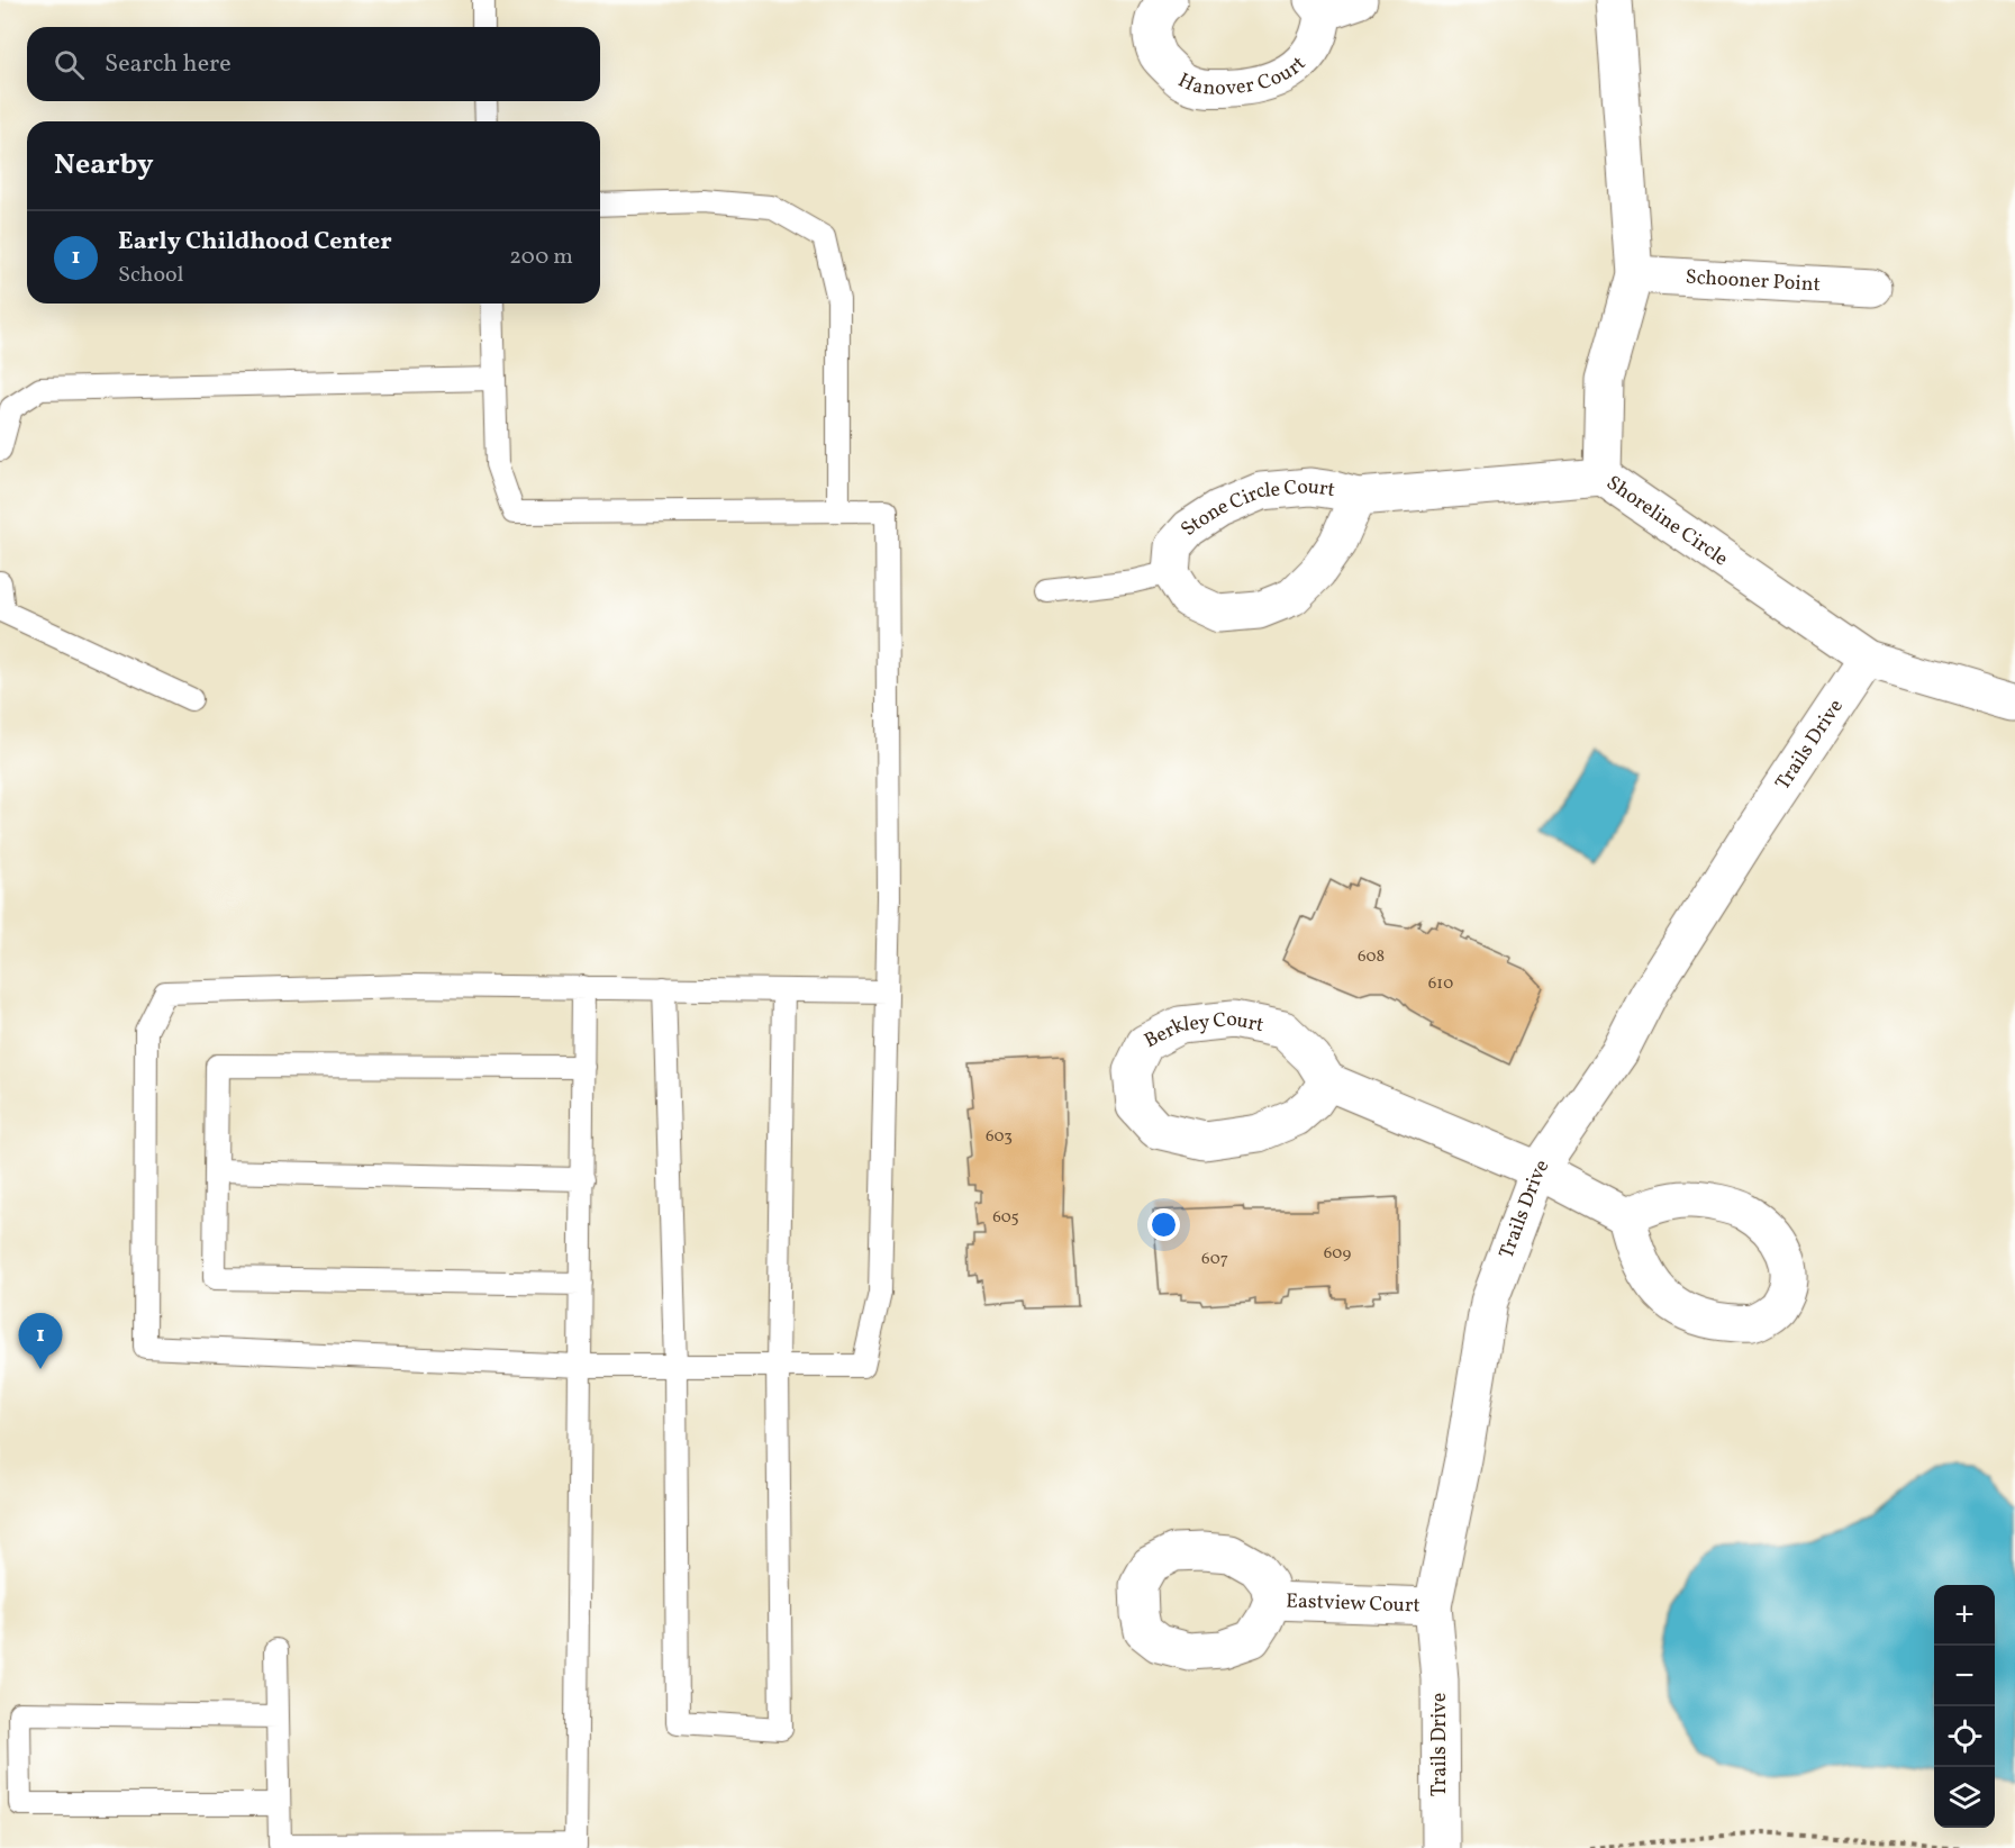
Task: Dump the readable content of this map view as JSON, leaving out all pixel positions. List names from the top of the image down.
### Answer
{
  "streets": {
    "street": [
      "Hanover Court",
      "Schooner Point",
      "Stone Circle Court",
      "Shoreline Circle",
      "Trails Drive",
      "Berkley Court",
      "Eastview Court"
    ]
  },
  "crossings": [
    ["Schooner Point", "Shoreline Circle"],
    ["Stone Circle Court", "Shoreline Circle"],
    ["Shoreline Circle", "Trails Drive"],
    ["Trails Drive", "Eastview Court"]
  ],
  "house_numbers": [
    "608",
    "610",
    "603",
    "605",
    "609",
    "607"
  ],
  "page": {
    "search": "Search here",
    "heading": "Nearby",
    "list": [
      {
        "mark": "1",
        "name": "Early Childhood Center",
        "note": "School",
        "value": "200 m"
      }
    ],
    "pins": "1",
    "map_buttons": ["+", "−"]
  }
}
